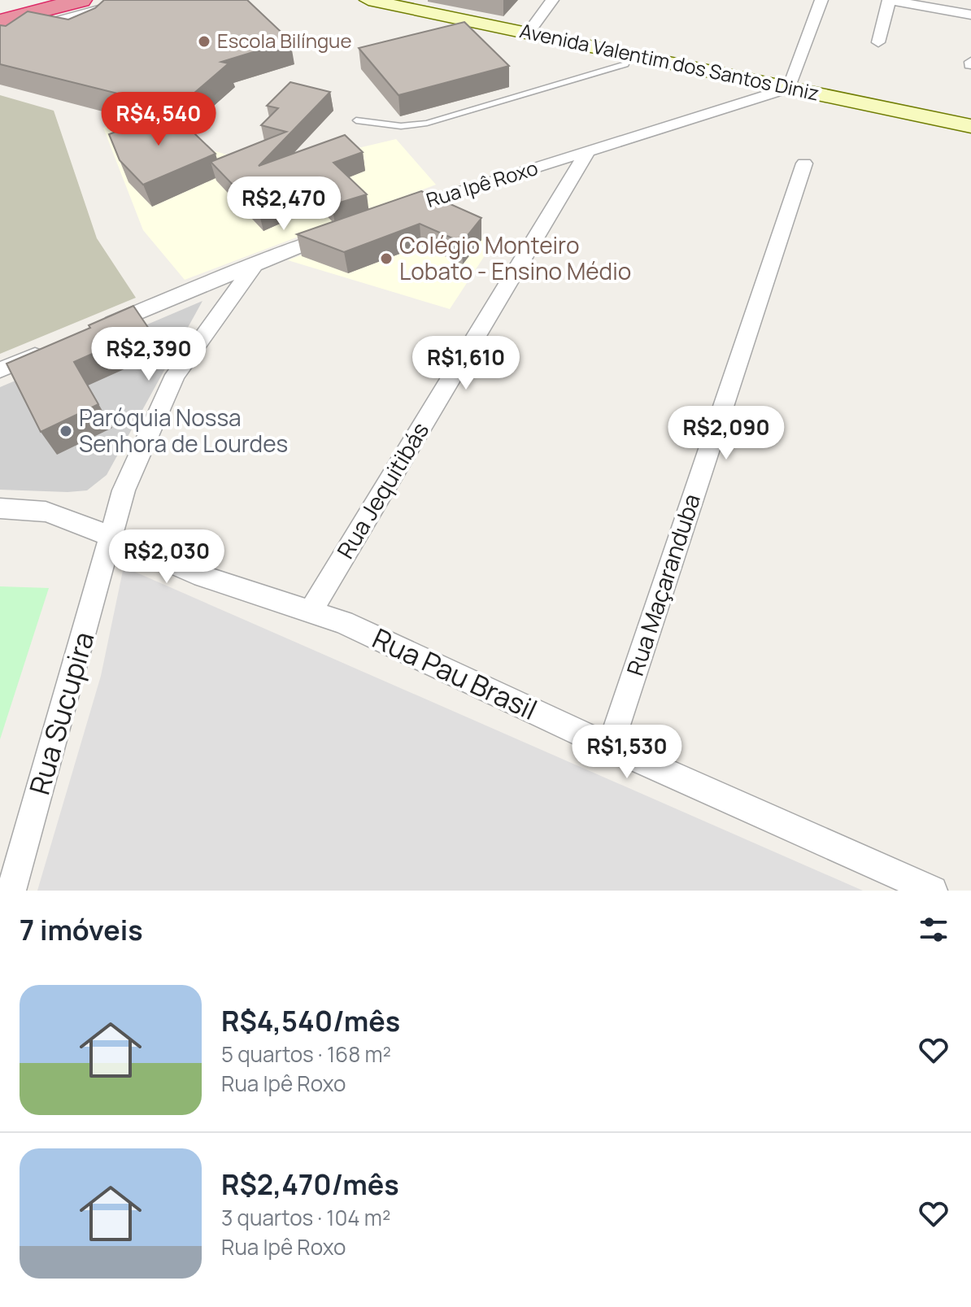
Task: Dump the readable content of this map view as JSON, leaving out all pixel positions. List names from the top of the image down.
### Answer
{
  "streets": {
    "street": [
      "Avenida Valentim dos Santos Diniz",
      "Rua Ipê Roxo",
      "Rua Jequitibás",
      "Rua Maçaranduba",
      "Rua Pau Brasil",
      "Rua Sucupira"
    ]
  },
  "crossings": [
    ["Avenida Valentim dos Santos Diniz", "Rua Jequitibás"],
    ["Rua Ipê Roxo", "Rua Jequitibás"],
    ["Rua Jequitibás", "Rua Pau Brasil"],
    ["Rua Maçaranduba", "Rua Pau Brasil"],
    ["Rua Pau Brasil", "Rua Sucupira"]
  ],
  "places": ["Escola Bilíngue", "Colégio Monteiro Lobato - Ensino Médio", "Paróquia Nossa Senhora de Lourdes"],
  "page": {
    "price": [
      "R$4,540",
      "R$2,470",
      "R$2,390",
      "R$1,610",
      "R$2,090",
      "R$2,030",
      "R$1,530"
    ],
    "heading": "7 imóveis",
    "list": [
      {
        "name": "R$4,540/mês",
        "note": "5 quartos · 168 m² · Rua Ipê Roxo"
      },
      {
        "name": "R$2,470/mês",
        "note": "3 quartos · 104 m² · Rua Ipê Roxo"
      }
    ]
  }
}
